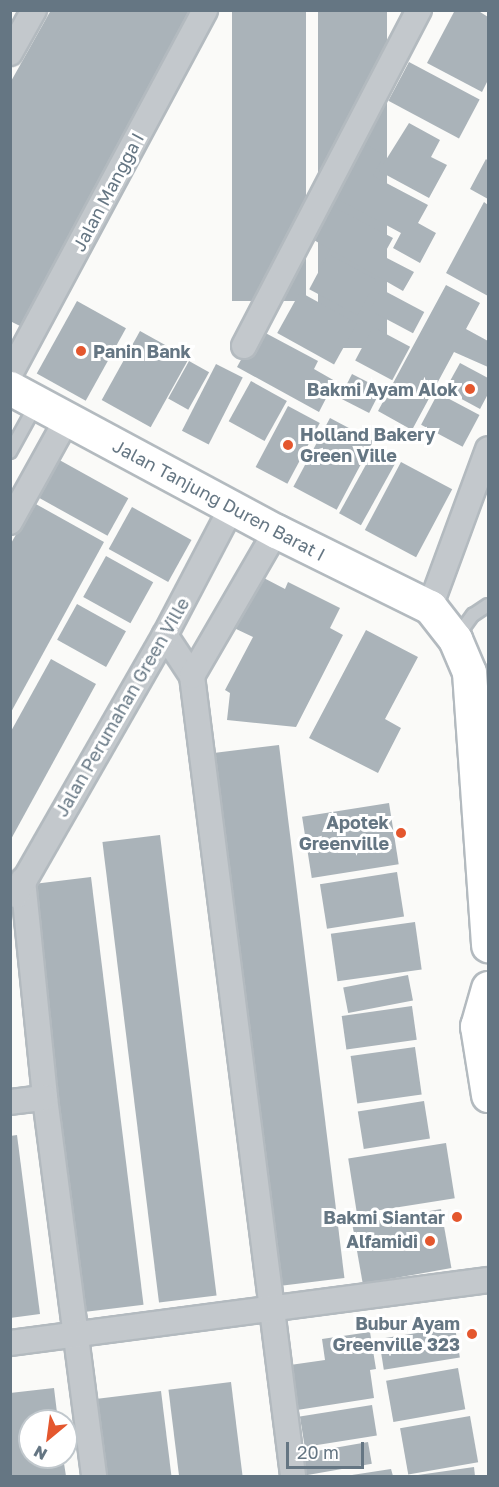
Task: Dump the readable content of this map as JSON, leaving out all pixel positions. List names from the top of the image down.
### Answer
{
  "streets": {
    "street": ["Jalan Mangga I", "Jalan Tanjung Duren Barat I", "Jalan Perumahan Green Ville"]
  },
  "crossings": [
    ["Jalan Tanjung Duren Barat I", "Jalan Perumahan Green Ville"]
  ],
  "places": [
    "Panin Bank",
    "Bakmi Ayam Alok",
    "Holland Bakery Green Ville",
    "Apotek Greenville",
    "Bakmi Siantar",
    "Alfamidi",
    "Bubur Ayam Greenville 323"
  ],
  "scale_bar": "20 m",
  "north": "bottom left"
}
